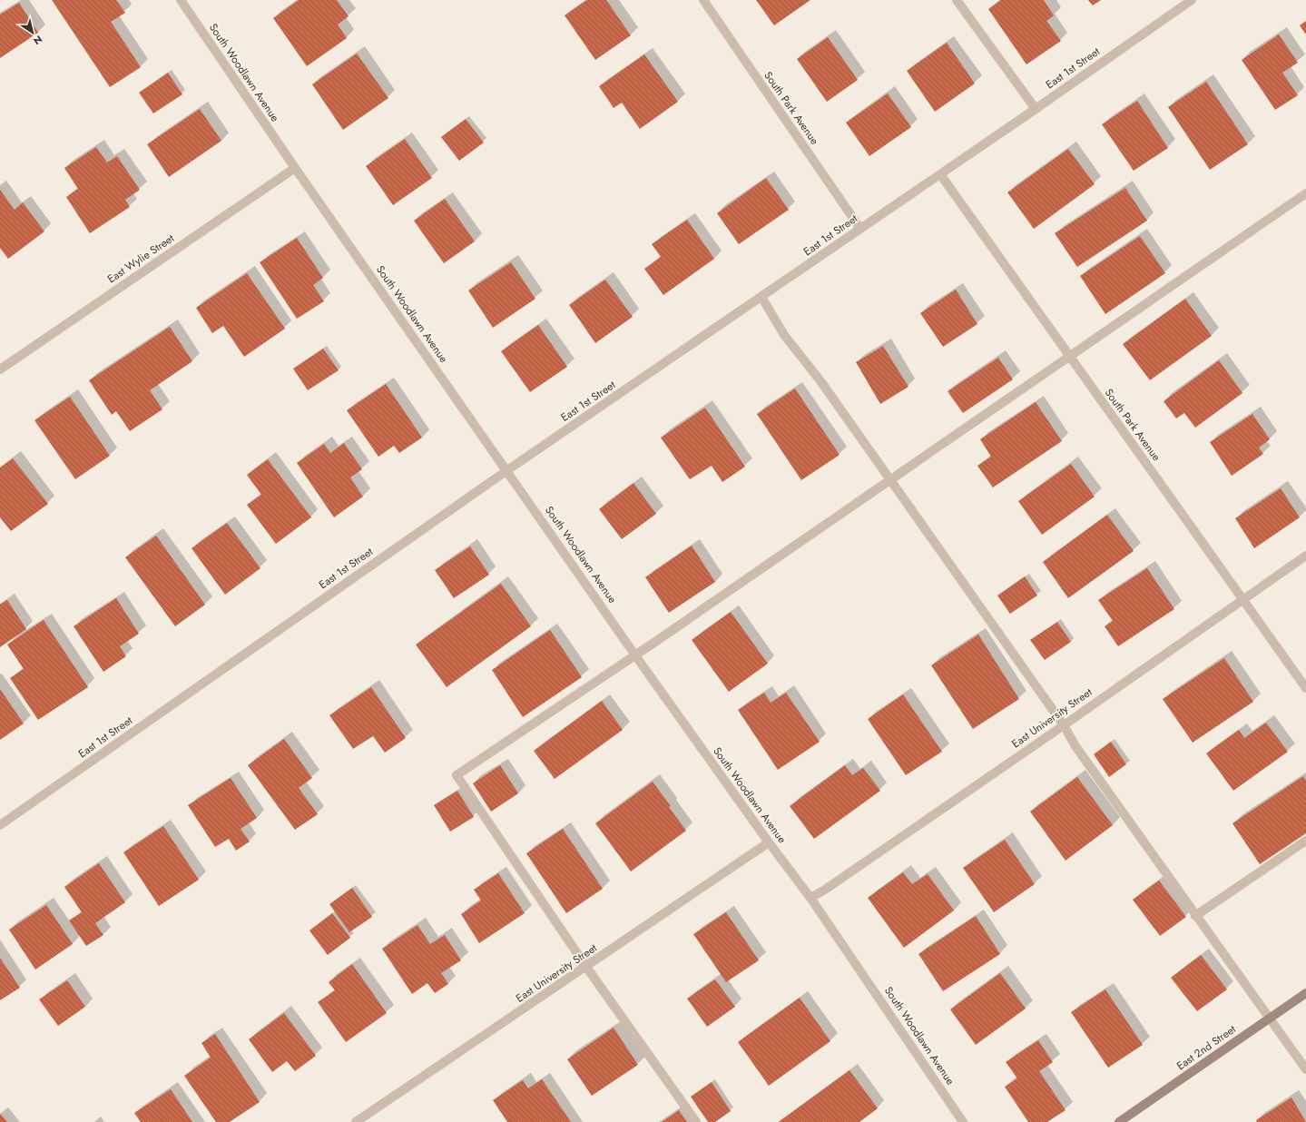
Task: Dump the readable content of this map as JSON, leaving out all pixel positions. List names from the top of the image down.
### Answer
{
  "streets": {
    "street": [
      "East 1st Street",
      "South Woodlawn Avenue",
      "South Park Avenue",
      "East Wylie Street",
      "East University Street",
      "East 2nd Street"
    ]
  },
  "crossings": [
    ["East 1st Street", "South Woodlawn Avenue"],
    ["East 1st Street", "South Park Avenue"],
    ["South Woodlawn Avenue", "East Wylie Street"],
    ["South Woodlawn Avenue", "East University Street"],
    ["South Park Avenue", "East University Street"]
  ],
  "north": "bottom right"
}
